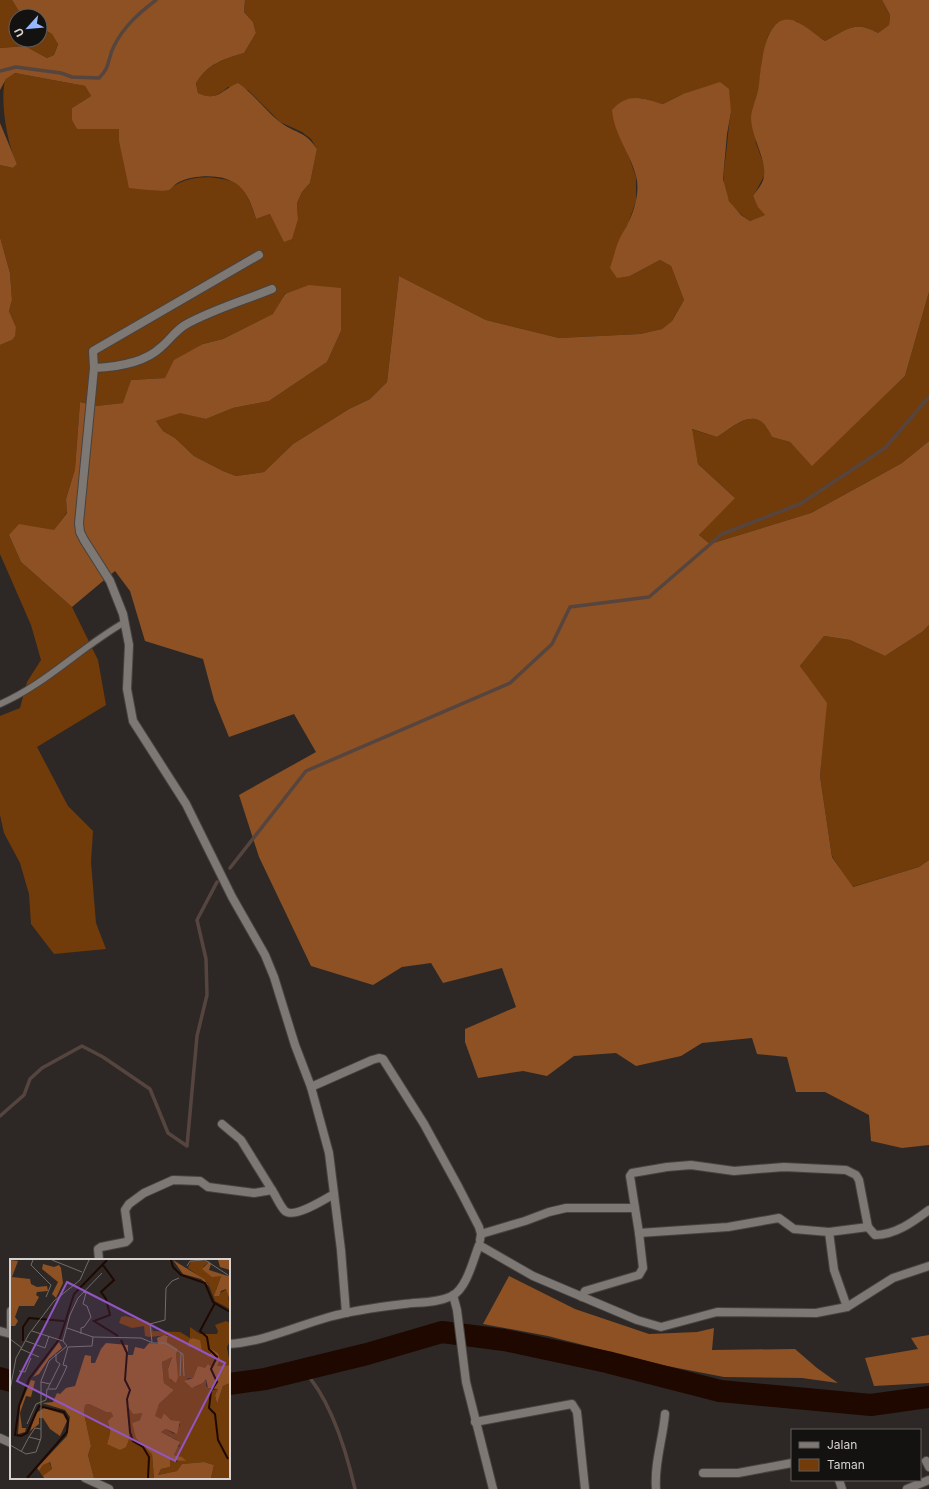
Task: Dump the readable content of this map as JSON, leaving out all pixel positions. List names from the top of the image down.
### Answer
{
  "legend": ["Jalan", "Taman"],
  "north": "bottom left"
}
